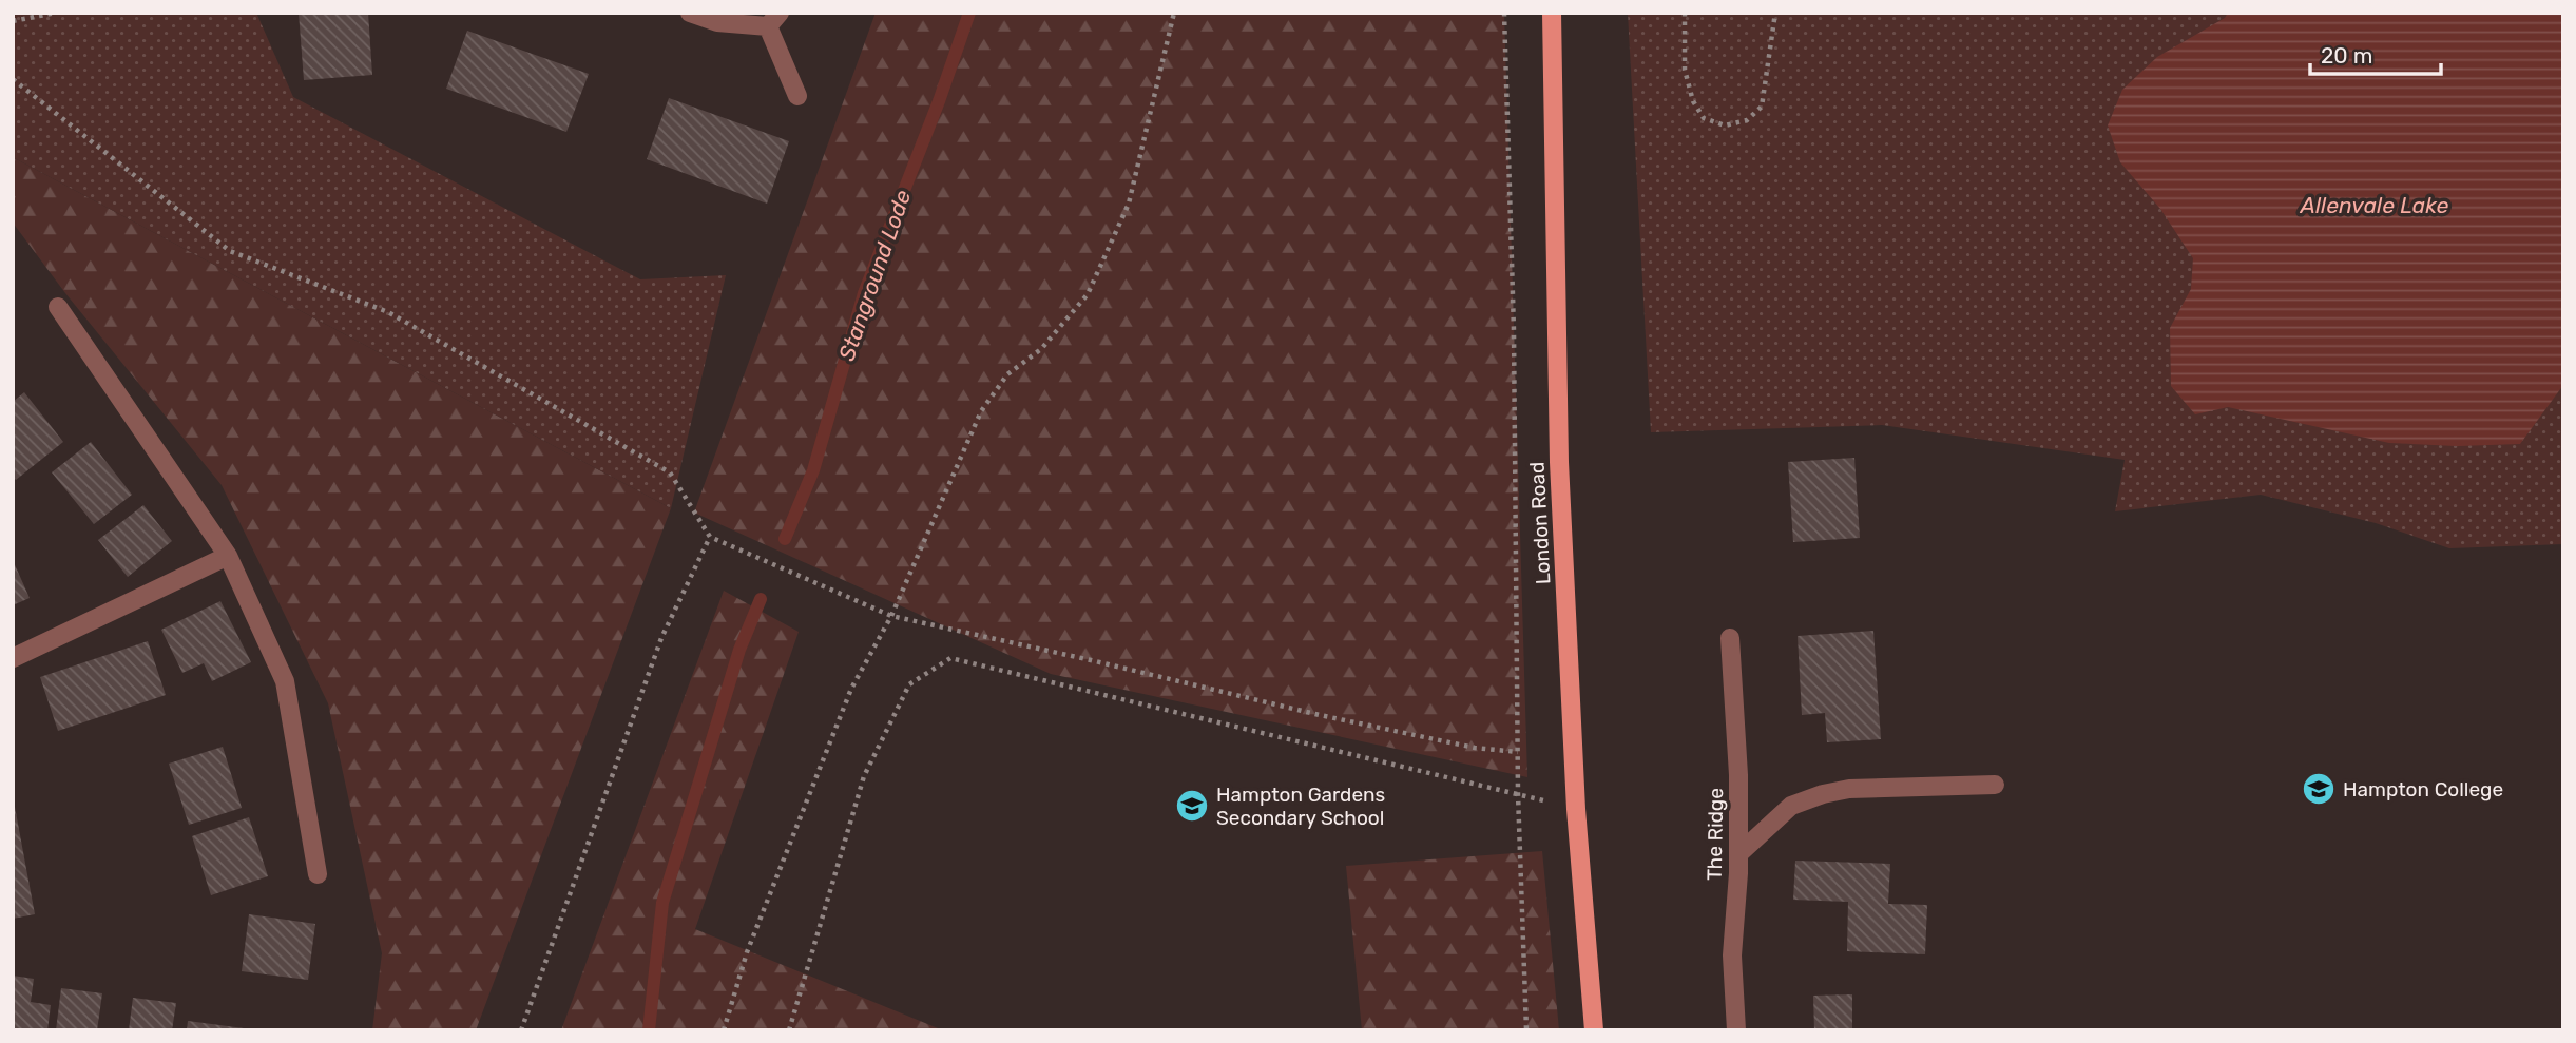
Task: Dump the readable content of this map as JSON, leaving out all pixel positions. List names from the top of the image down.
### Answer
{
  "streets": {
    "main road": ["London Road"],
    "street": ["The Ridge"]
  },
  "water": ["Allenvale Lake", "Stanground Lode"],
  "places": {
    "school or university": ["Hampton College", "Hampton Gardens Secondary School"]
  },
  "scale_bar": "20 m"
}
